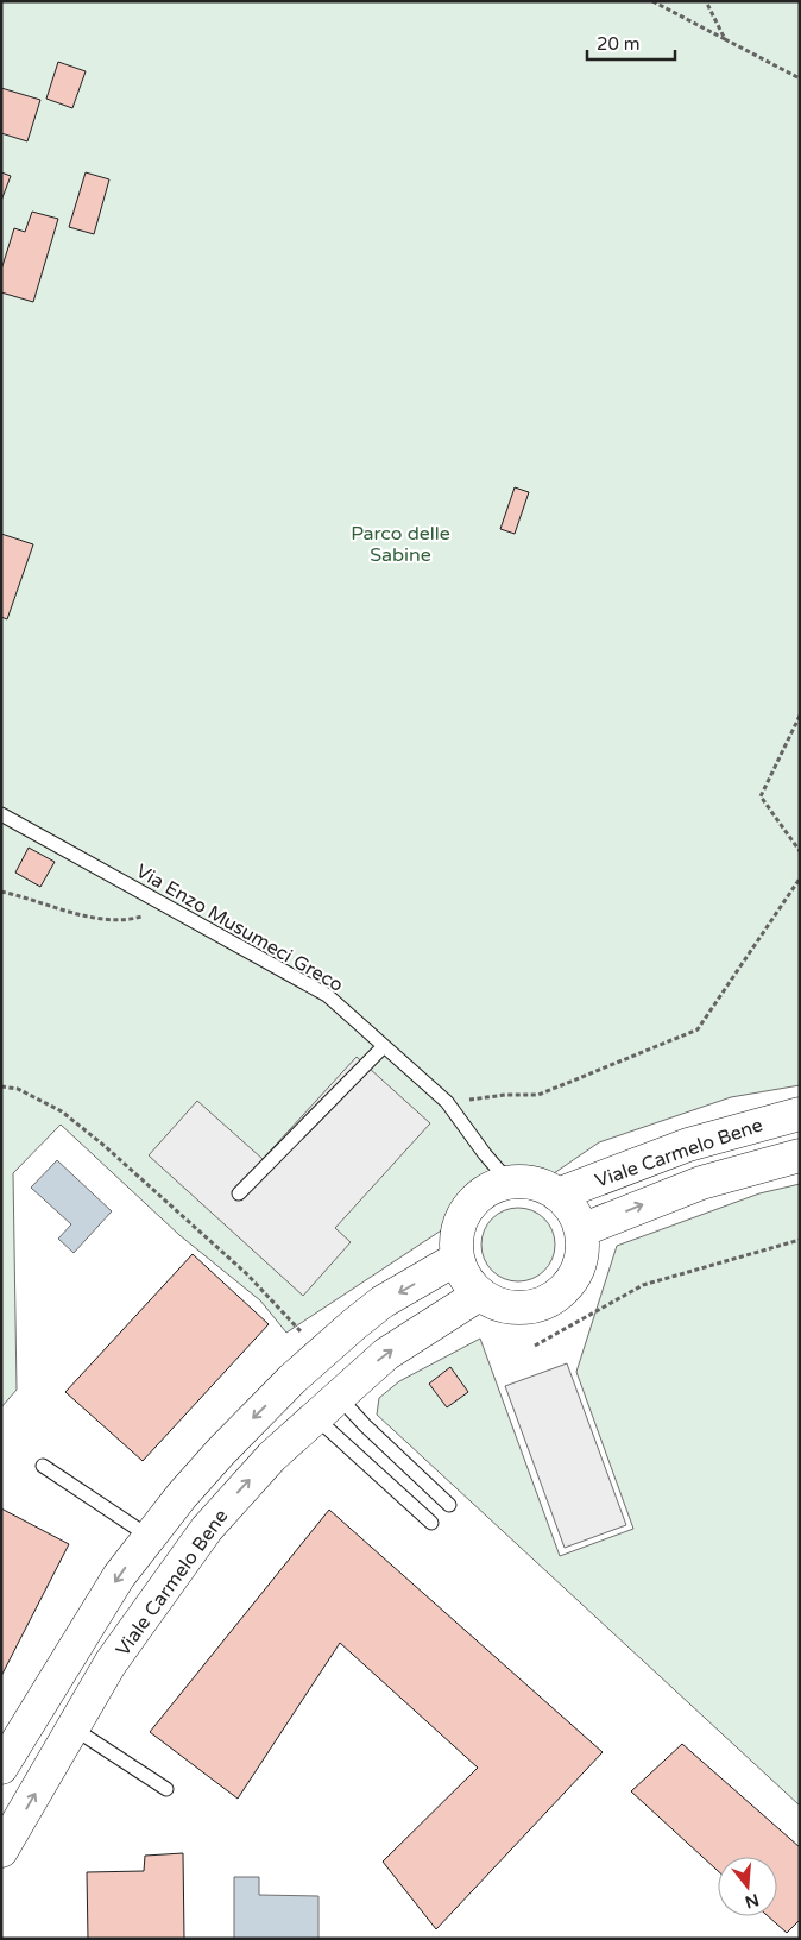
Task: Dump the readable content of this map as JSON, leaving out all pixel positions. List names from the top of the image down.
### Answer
{
  "streets": {
    "street": ["Viale Carmelo Bene"],
    "lane": ["Via Enzo Musumeci Greco"]
  },
  "crossings": [
    ["Via Enzo Musumeci Greco", "Viale Carmelo Bene"]
  ],
  "parks": ["Parco delle Sabine"],
  "scale_bar": "20 m",
  "north": "bottom"
}
